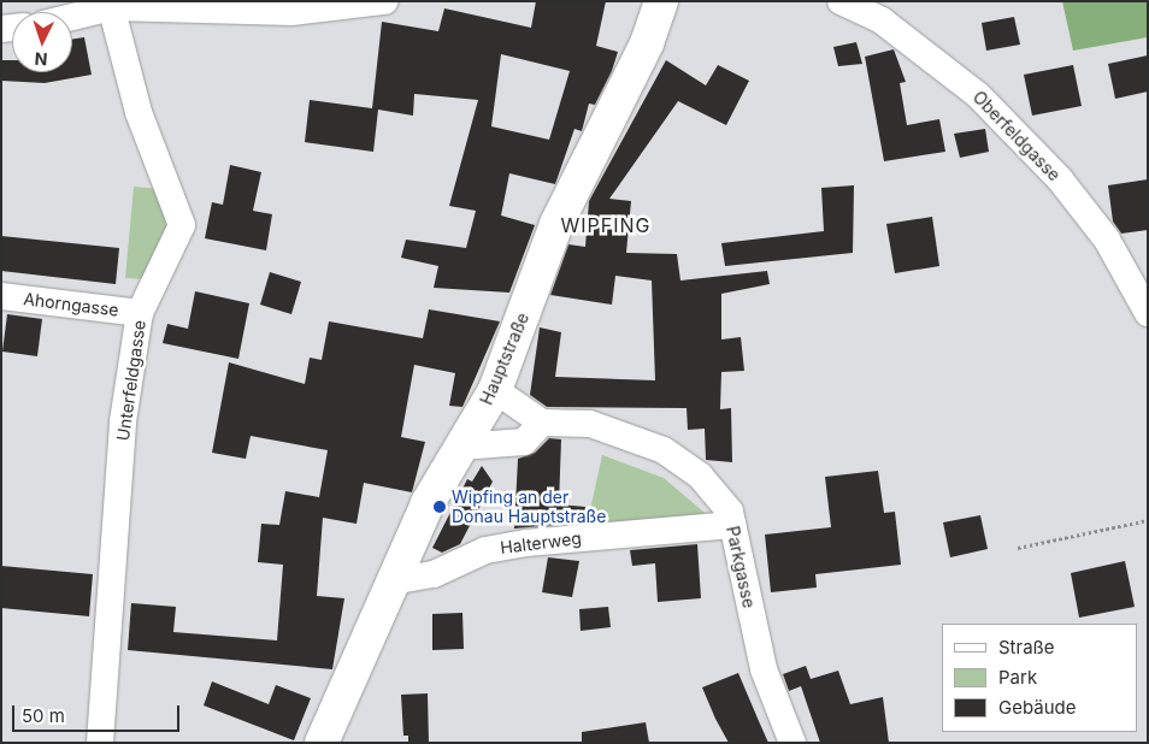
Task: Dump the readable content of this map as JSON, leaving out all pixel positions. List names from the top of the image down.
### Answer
{
  "streets": {
    "street": [
      "Oberfeldgasse",
      "Ahorngasse",
      "Hauptstraße",
      "Unterfeldgasse",
      "Halterweg",
      "Parkgasse"
    ]
  },
  "crossings": [
    ["Ahorngasse", "Unterfeldgasse"],
    ["Hauptstraße", "Halterweg"],
    ["Halterweg", "Parkgasse"]
  ],
  "districts": ["WIPFING"],
  "places": ["Wipfing an der Donau Hauptstraße"],
  "legend": ["Straße", "Park", "Gebäude"],
  "scale_bar": "50 m",
  "north": "bottom"
}
